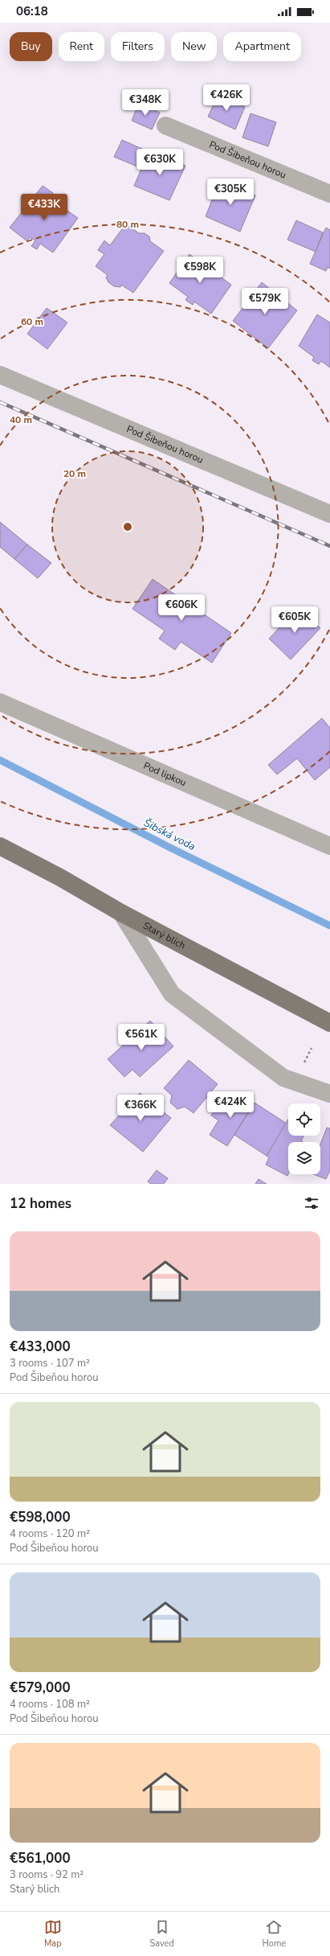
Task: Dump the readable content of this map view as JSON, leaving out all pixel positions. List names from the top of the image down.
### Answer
{
  "streets": {
    "main road": ["Starý blich"],
    "street": ["Pod Šibeňou horou", "Pod lipkou"]
  },
  "water": ["Šibská voda"],
  "page": {
    "status": "06:18",
    "chip": [
      "Buy",
      "Rent",
      "Filters",
      "New",
      "Apartment"
    ],
    "price": [
      "€426K",
      "€348K",
      "€630K",
      "€305K",
      "€433K",
      "€598K",
      "€579K",
      "€606K",
      "€605K",
      "€561K",
      "€424K",
      "€366K"
    ],
    "heading": "12 homes",
    "list": [
      {
        "name": "€433,000",
        "note": "3 rooms · 107 m² · Pod Šibeňou horou"
      },
      {
        "name": "€598,000",
        "note": "4 rooms · 120 m² · Pod Šibeňou horou"
      },
      {
        "name": "€579,000",
        "note": "4 rooms · 108 m² · Pod Šibeňou horou"
      },
      {
        "name": "€561,000",
        "note": "3 rooms · 92 m² · Starý blich"
      }
    ],
    "tabs": ["Map", "Saved", "Home"]
  },
  "rings": [
    "80 m",
    "60 m",
    "40 m",
    "20 m"
  ]
}
